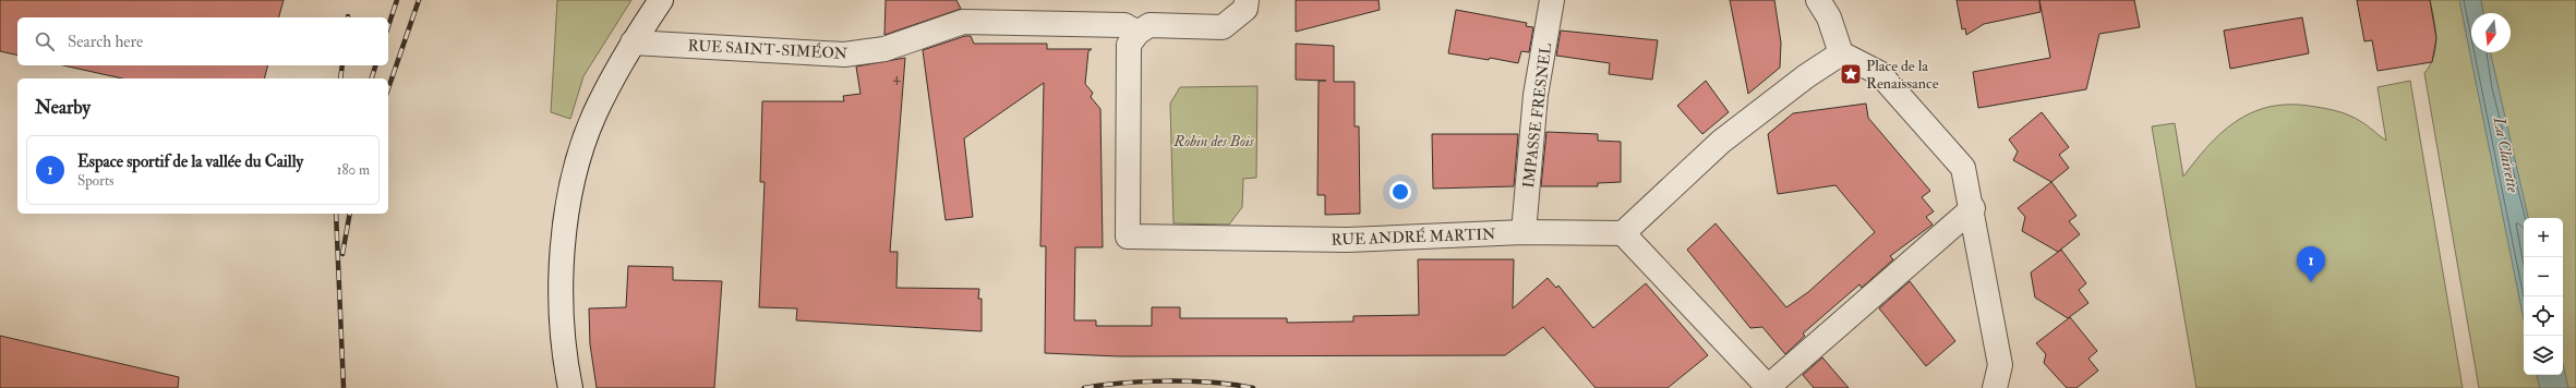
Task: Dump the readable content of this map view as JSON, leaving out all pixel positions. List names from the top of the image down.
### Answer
{
  "streets": {
    "street": ["RUE SAINT-SIMÉON", "IMPASSE FRESNEL", "RUE ANDRÉ MARTIN"]
  },
  "crossings": [
    ["RUE SAINT-SIMÉON", "RUE ANDRÉ MARTIN"],
    ["IMPASSE FRESNEL", "RUE ANDRÉ MARTIN"]
  ],
  "water": ["La Clairette"],
  "parks": ["Robin des Bois"],
  "places": {
    "place": ["Place de la Renaissance"]
  },
  "house_numbers": ["4"],
  "north": "bottom",
  "page": {
    "search": "Search here",
    "heading": "Nearby",
    "list": [
      {
        "mark": "1",
        "name": "Espace sportif de la vallée du Cailly",
        "note": "Sports",
        "value": "180 m"
      }
    ],
    "map_buttons": ["+", "−"],
    "pins": "1"
  }
}
